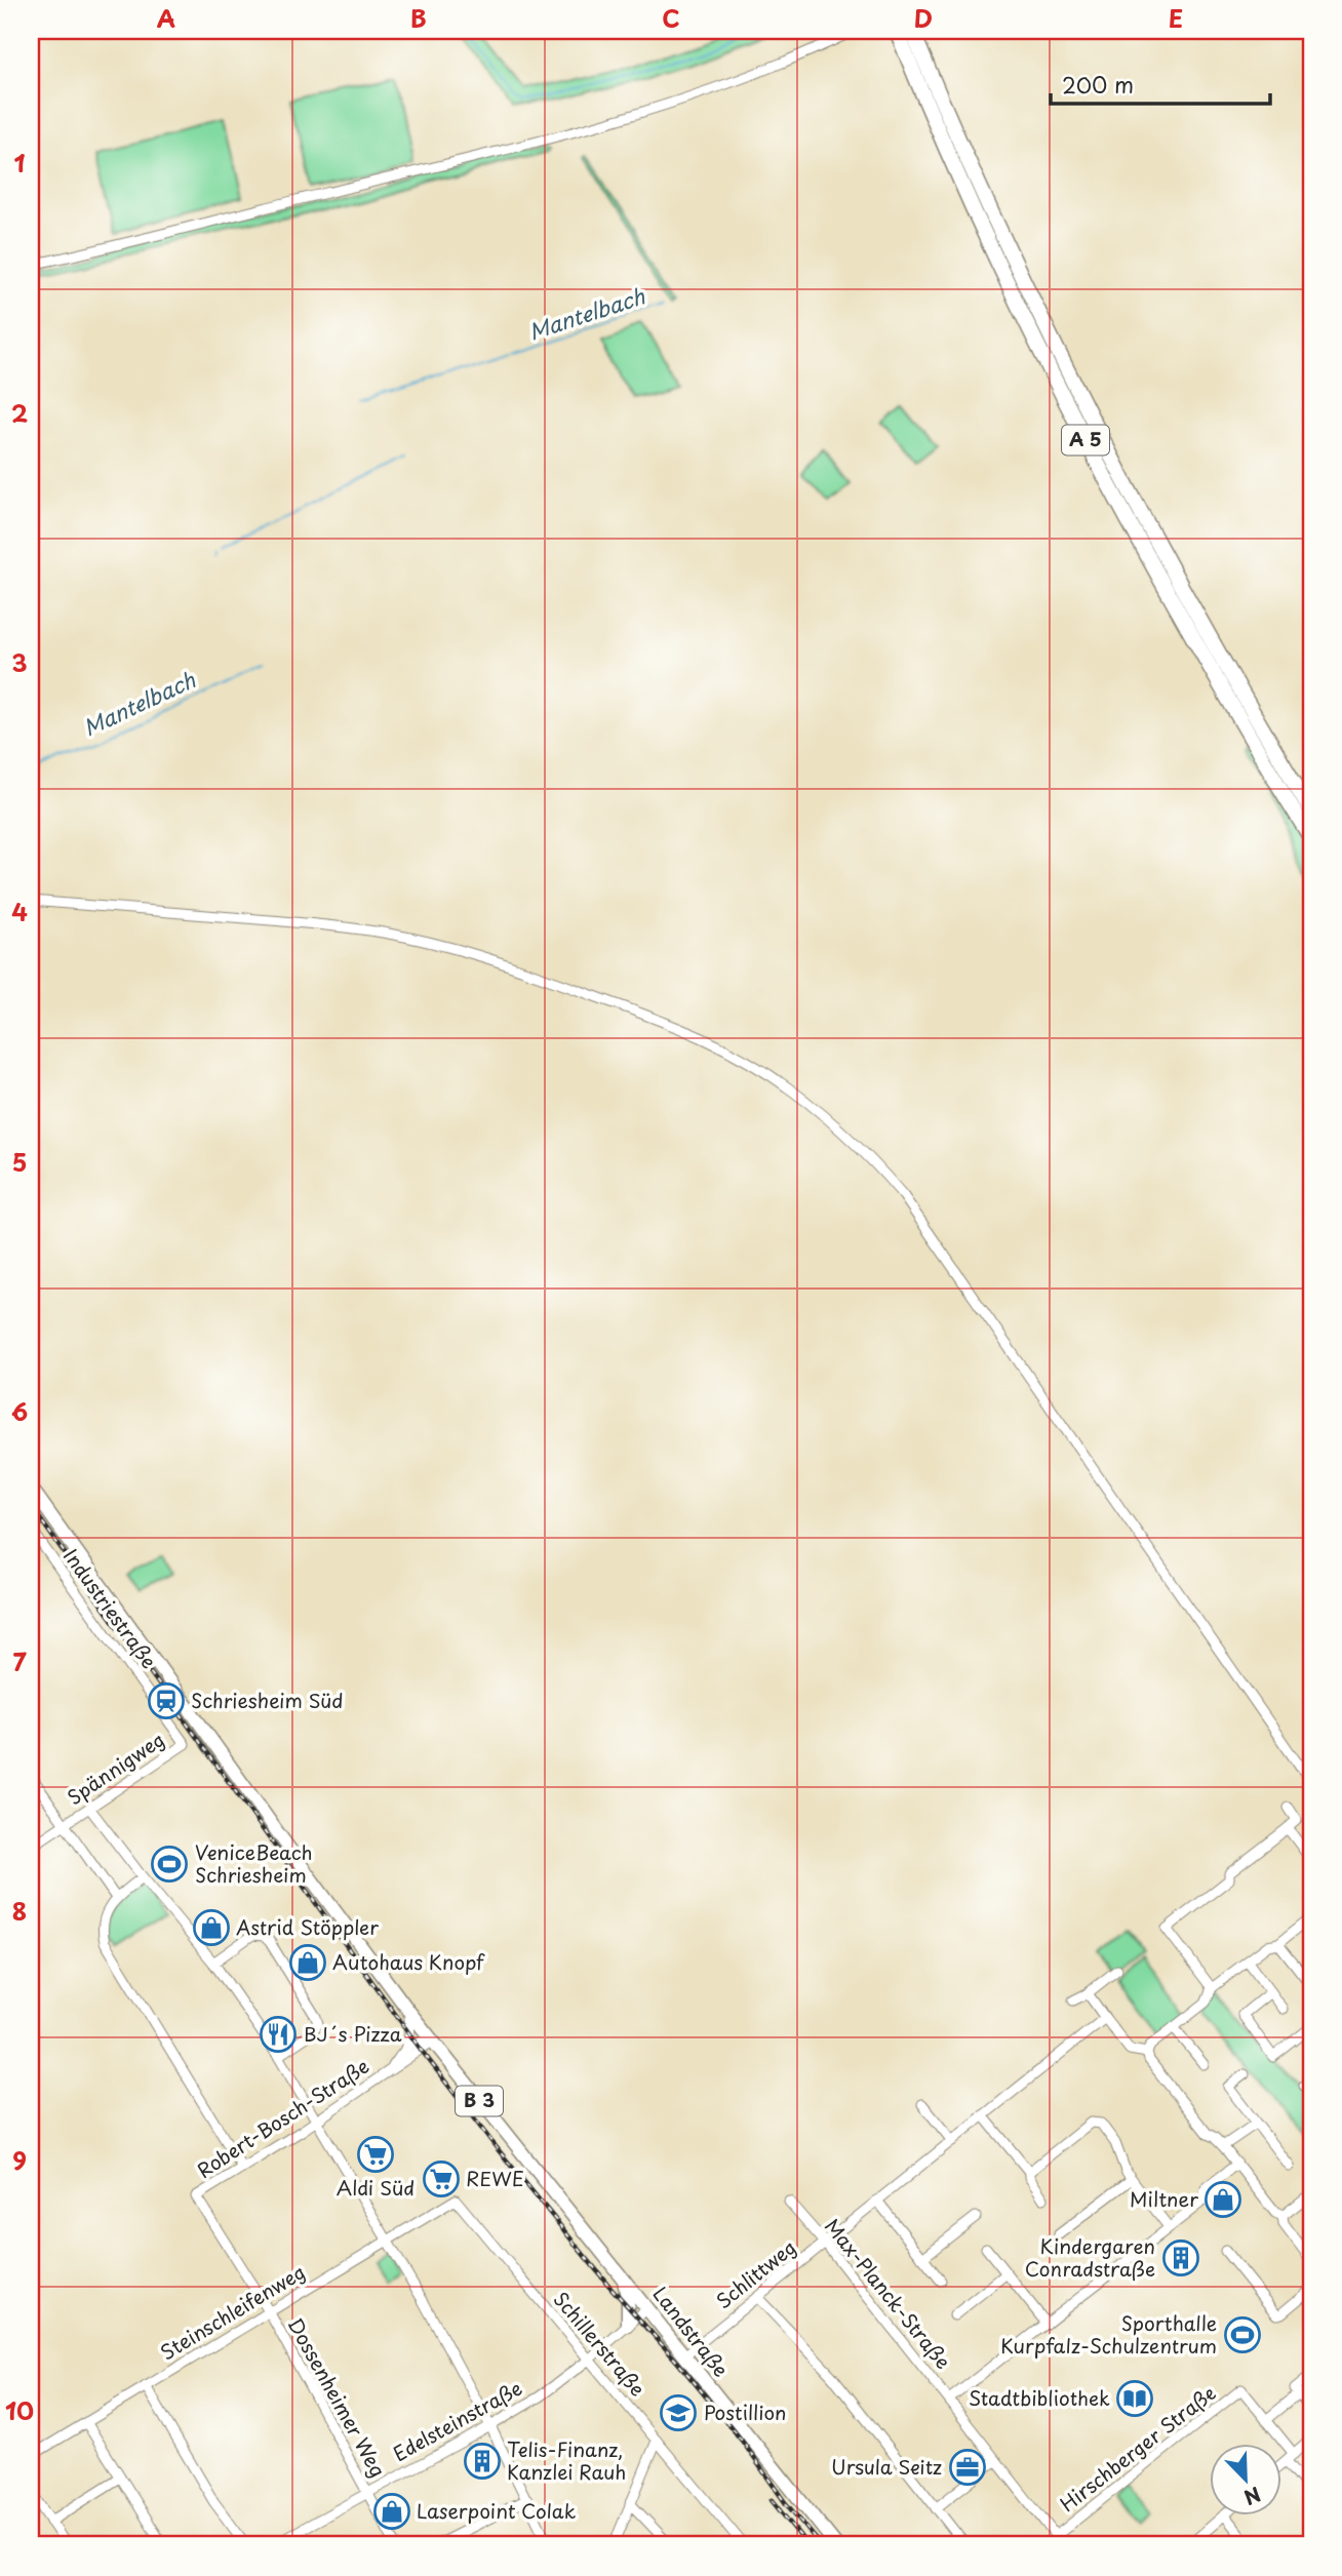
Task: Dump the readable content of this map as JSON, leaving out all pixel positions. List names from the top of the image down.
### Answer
{
  "streets": {
    "highway": ["A 5"],
    "main road": ["B 3", "Landstraße"],
    "street": [
      "Industriestraße",
      "Spännigweg",
      "Robert-Bosch-Straße",
      "Schlittweg",
      "Max-Planck-Straße",
      "Steinschleifenweg",
      "Schillerstraße",
      "Dossenheimer Weg",
      "Edelsteinstraße",
      "Hirschberger Straße"
    ]
  },
  "crossings": [
    ["Industriestraße", "Spännigweg"],
    ["B 3", "Robert-Bosch-Straße"],
    ["B 3", "Landstraße"],
    ["Robert-Bosch-Straße", "Landstraße"],
    ["Robert-Bosch-Straße", "Dossenheimer Weg"],
    ["Schlittweg", "Max-Planck-Straße"],
    ["Schlittweg", "Landstraße"],
    ["Max-Planck-Straße", "Hirschberger Straße"],
    ["Steinschleifenweg", "Schillerstraße"],
    ["Steinschleifenweg", "Dossenheimer Weg"],
    ["Landstraße", "Edelsteinstraße"],
    ["Schillerstraße", "Edelsteinstraße"],
    ["Dossenheimer Weg", "Edelsteinstraße"]
  ],
  "water": ["Mantelbach"],
  "places": {
    "station": ["Schriesheim Süd"],
    "sports": ["VeniceBeach Schriesheim", "Sporthalle Kurpfalz-Schulzentrum"],
    "shop": [
      "Astrid Stöppler",
      "Autohaus Knopf",
      "Miltner",
      "Laserpoint Colak"
    ],
    "restaurant": ["BJ´s Pizza"],
    "supermarket": ["Aldi Süd", "REWE"],
    "building": ["Kindergaren Conradstraße", "Telis-Finanz, Kanzlei Rauh"],
    "library": ["Stadtbibliothek"],
    "school or university": ["Postillion"],
    "office": ["Ursula Seitz"]
  },
  "scale_bar": "200 m",
  "north": "bottom right",
  "grid": {
    "columns": [
      "A",
      "B",
      "C",
      "D",
      "E"
    ],
    "rows": [
      "1",
      "2",
      "3",
      "4",
      "5",
      "6",
      "7",
      "8",
      "9",
      "10"
    ]
  }
}
